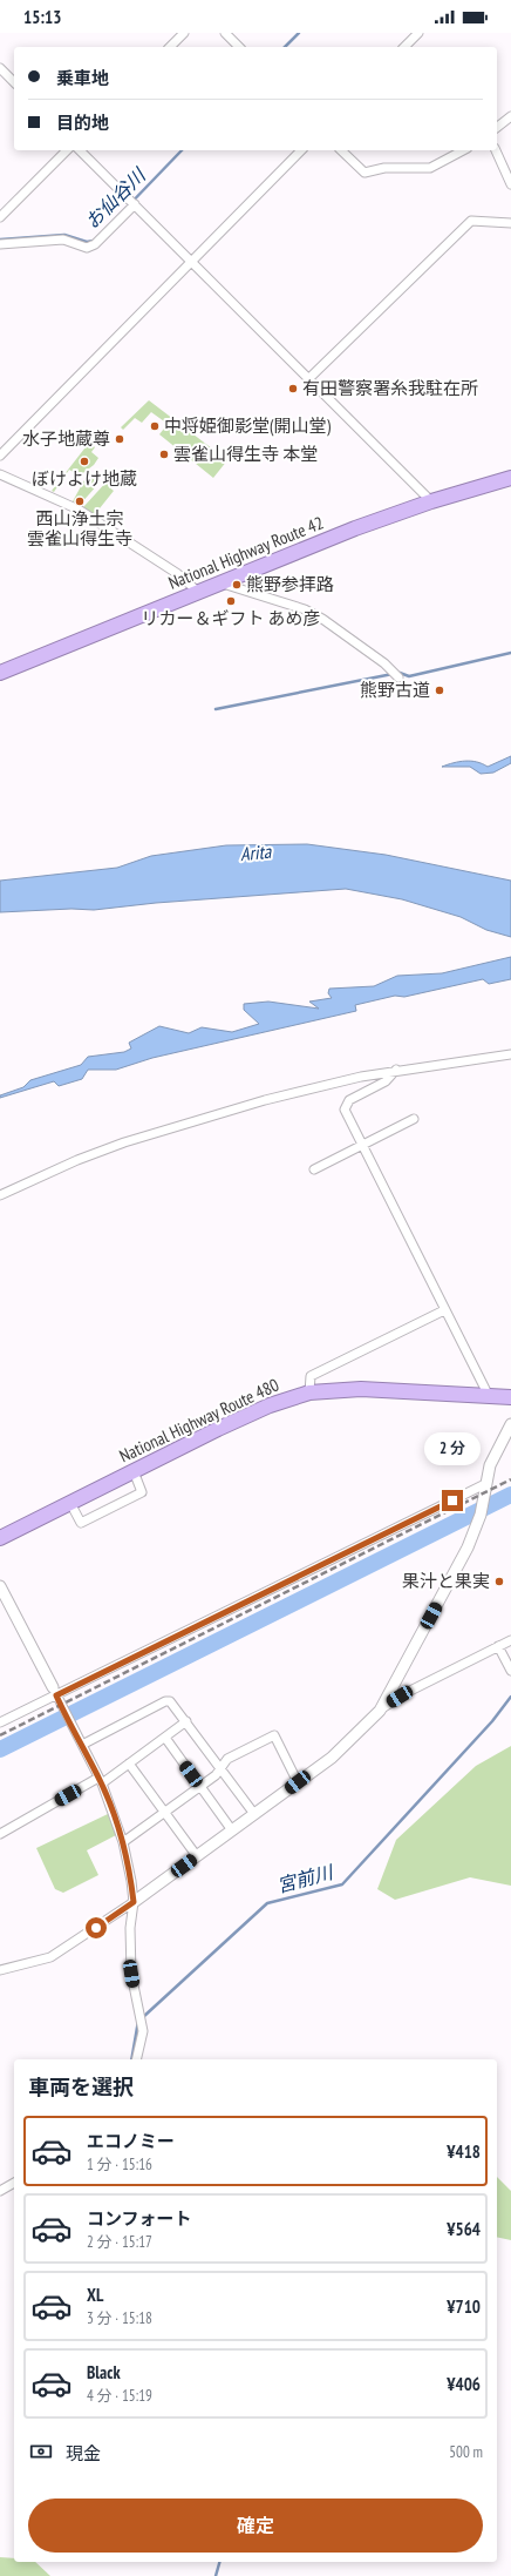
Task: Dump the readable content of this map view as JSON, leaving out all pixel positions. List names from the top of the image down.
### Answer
{
  "streets": {
    "highway": ["National Highway Route 42", "National Highway Route 480"]
  },
  "water": ["お仙谷川", "Arita", "宮前川"],
  "places": [
    "有田警察署糸我駐在所",
    "中将姫御影堂(開山堂)",
    "水子地蔵尊",
    "雲雀山得生寺 本堂",
    "ぼけよけ地蔵",
    "西山浄土宗 雲雀山得生寺",
    "熊野参拝路",
    "リカー＆ギフト あめ彦",
    "熊野古道",
    "果汁と果実"
  ],
  "page": {
    "status": "15:13",
    "banner": ["乗車地", "目的地"],
    "bubble": "2 分",
    "heading": "車両を選択",
    "list": [
      {
        "name": "エコノミー",
        "note": "1 分 · 15:16",
        "value": "¥418"
      },
      {
        "name": "コンフォート",
        "note": "2 分 · 15:17",
        "value": "¥564"
      },
      {
        "name": "XL",
        "note": "3 分 · 15:18",
        "value": "¥710"
      },
      {
        "name": "Black",
        "note": "4 分 · 15:19",
        "value": "¥406"
      }
    ],
    "pay": ["現金", "500 m"],
    "buttons": "確定"
  }
}
